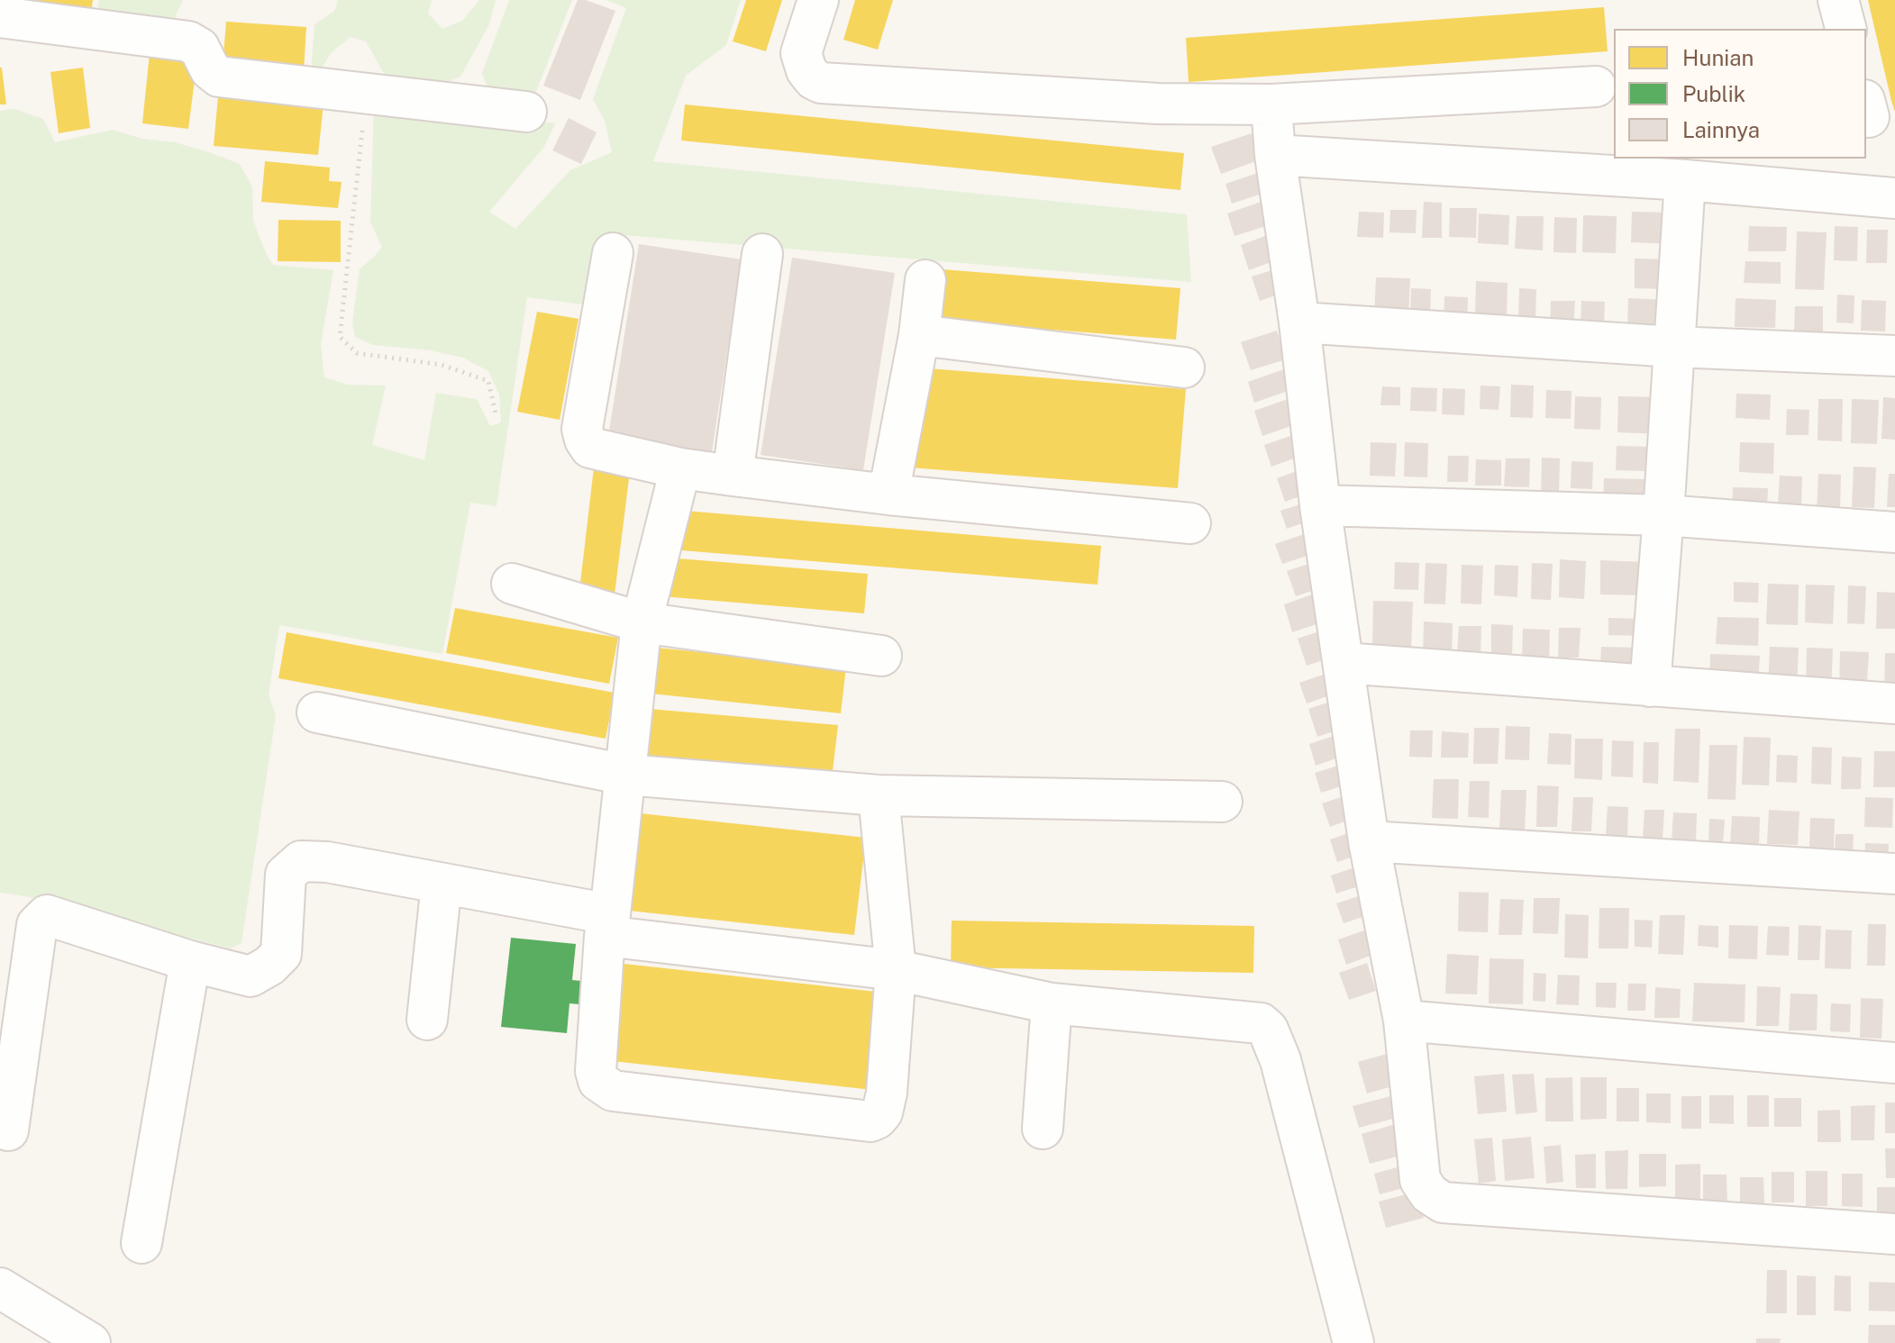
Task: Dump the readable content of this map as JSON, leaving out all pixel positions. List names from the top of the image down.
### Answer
{
  "legend": ["Hunian", "Publik", "Lainnya"]
}
